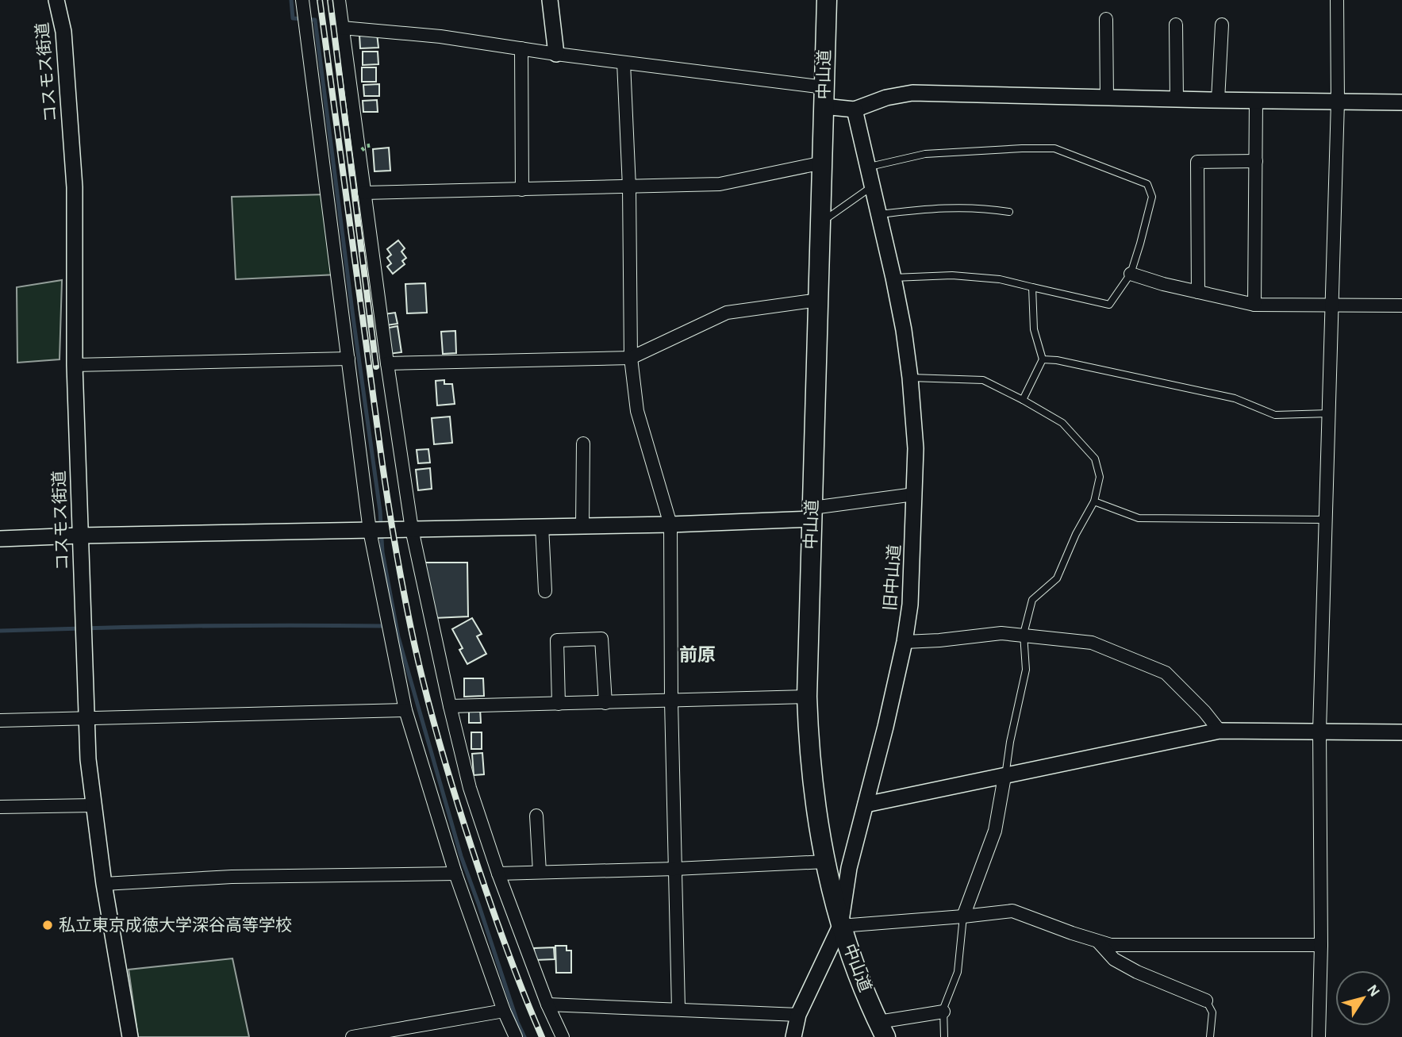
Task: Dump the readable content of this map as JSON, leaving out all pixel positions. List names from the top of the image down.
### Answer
{
  "streets": {
    "highway": ["中山道"],
    "street": ["コスモス街道", "旧中山道"]
  },
  "crossings": [
    ["中山道", "旧中山道"]
  ],
  "districts": ["前原"],
  "places": ["私立東京成徳大学深谷高等学校"],
  "north": "top right"
}
